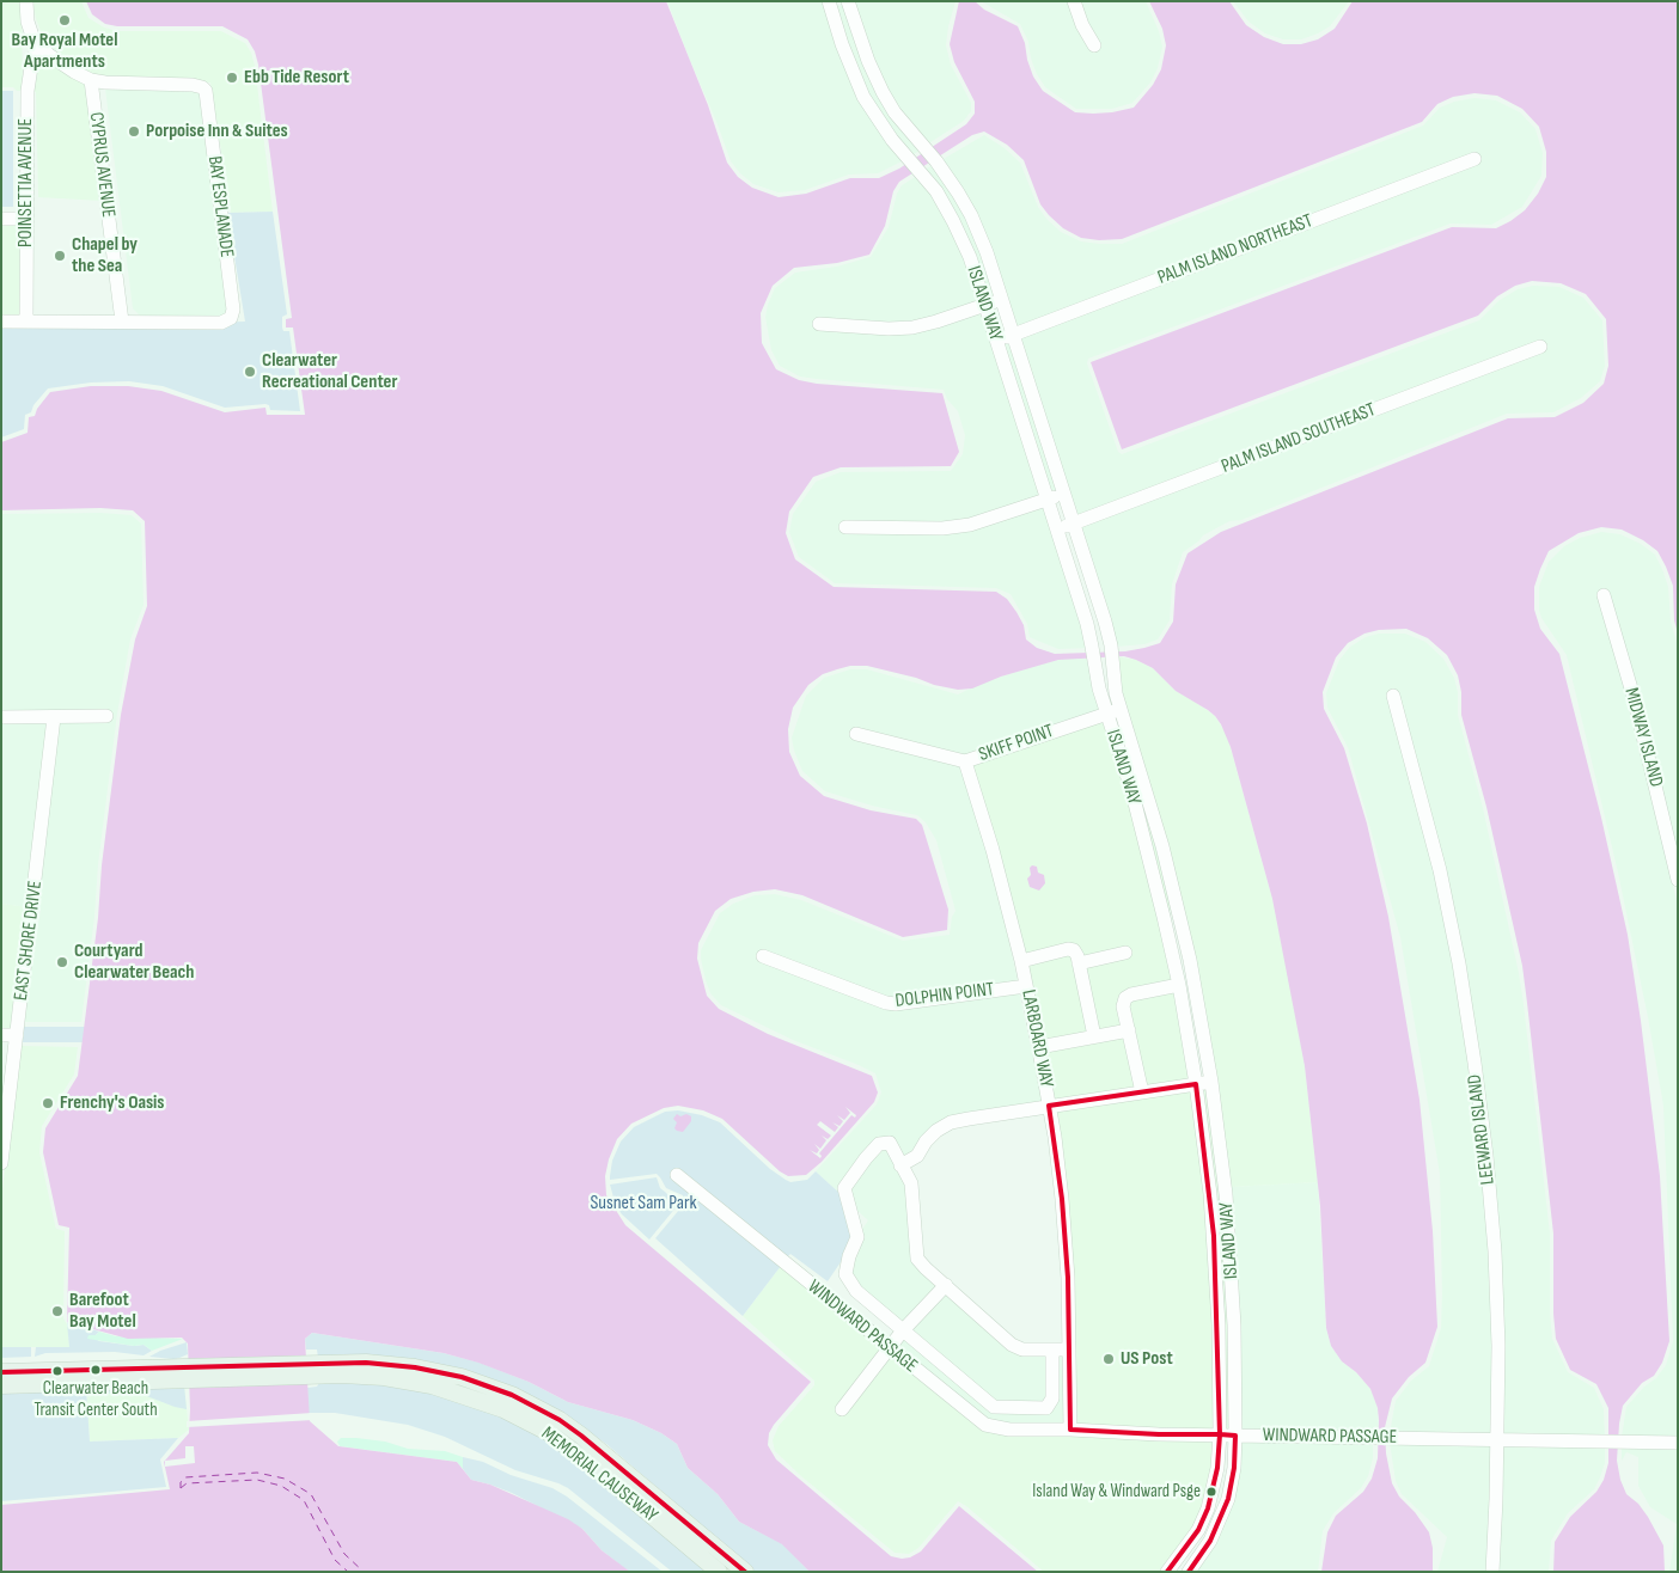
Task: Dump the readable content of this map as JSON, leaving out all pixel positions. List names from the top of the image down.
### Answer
{
  "streets": {
    "main road": ["MEMORIAL CAUSEWAY"],
    "street": [
      "CYPRUS AVENUE",
      "POINSETTIA AVENUE",
      "BAY ESPLANADE",
      "PALM ISLAND NORTHEAST",
      "ISLAND WAY",
      "PALM ISLAND SOUTHEAST",
      "MIDWAY ISLAND",
      "SKIFF POINT",
      "EAST SHORE DRIVE",
      "DOLPHIN POINT",
      "LARBOARD WAY",
      "LEEWARD ISLAND",
      "WINDWARD PASSAGE"
    ]
  },
  "crossings": [
    ["CYPRUS AVENUE", "BAY ESPLANADE"],
    ["POINSETTIA AVENUE", "BAY ESPLANADE"],
    ["PALM ISLAND NORTHEAST", "ISLAND WAY"],
    ["ISLAND WAY", "PALM ISLAND SOUTHEAST"],
    ["ISLAND WAY", "SKIFF POINT"],
    ["ISLAND WAY", "WINDWARD PASSAGE"],
    ["SKIFF POINT", "LARBOARD WAY"],
    ["DOLPHIN POINT", "LARBOARD WAY"],
    ["LARBOARD WAY", "WINDWARD PASSAGE"],
    ["LEEWARD ISLAND", "WINDWARD PASSAGE"]
  ],
  "parks": ["Susnet Sam Park"],
  "places": [
    "Bay Royal Motel Apartments",
    "Ebb Tide Resort",
    "Porpoise Inn & Suites",
    "Chapel by the Sea",
    "Clearwater Recreational Center",
    "Courtyard Clearwater Beach",
    "Frenchy's Oasis",
    "Barefoot Bay Motel",
    "US Post",
    "Clearwater Beach Transit Center South",
    "Island Way & Windward Psge"
  ]
}
